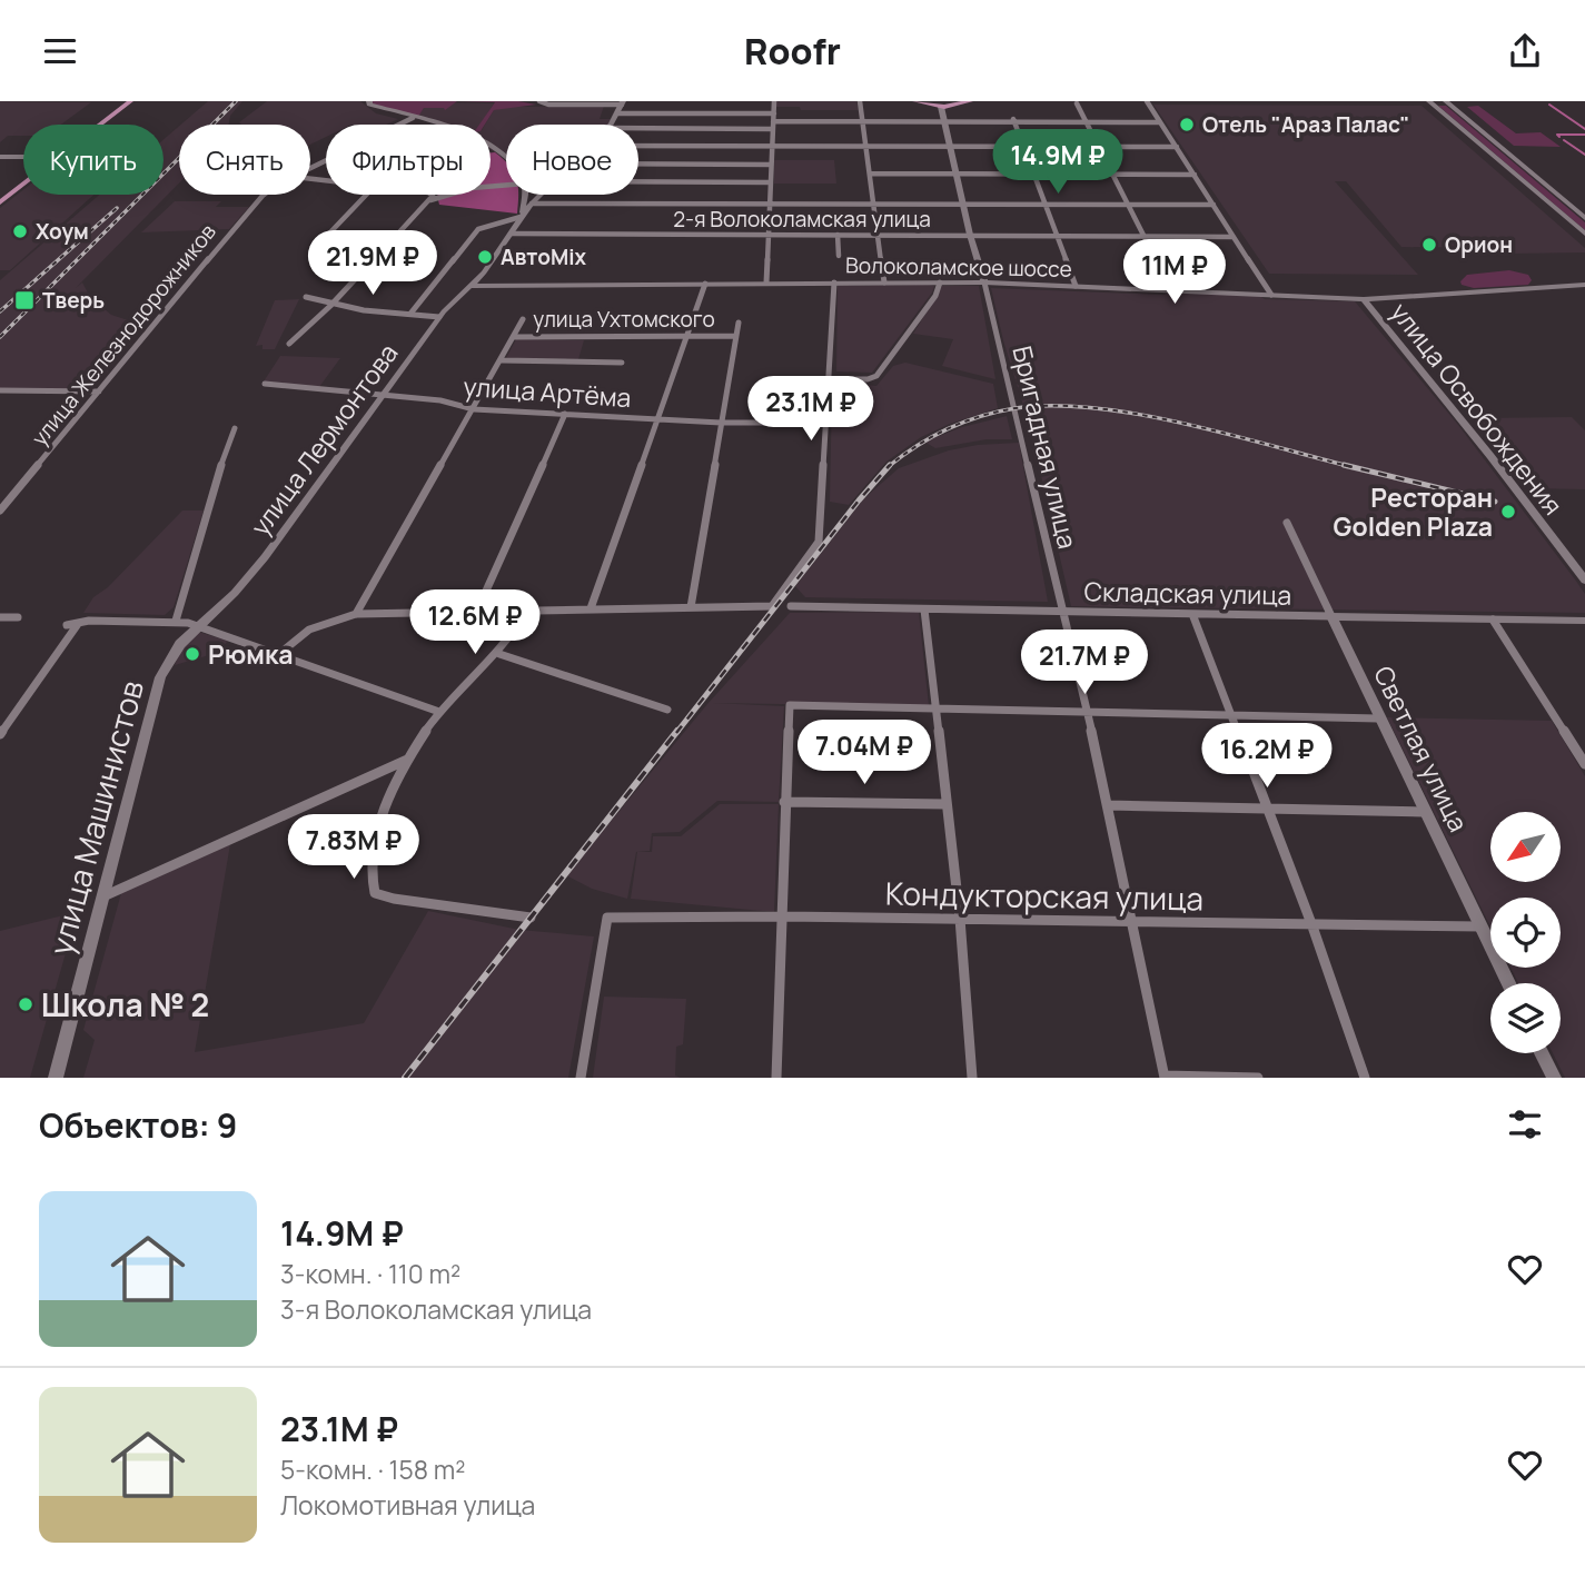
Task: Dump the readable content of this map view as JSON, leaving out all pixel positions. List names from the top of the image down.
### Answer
{
  "streets": {
    "main road": [
      "Волоколамское шоссе",
      "улица Освобождения",
      "улица Лермонтова",
      "Складская улица",
      "Светлая улица",
      "улица Машинистов"
    ],
    "street": [
      "2-я Волоколамская улица",
      "улица Ухтомского",
      "улица Железнодорожников",
      "улица Артёма",
      "Бригадная улица",
      "Кондукторская улица"
    ]
  },
  "crossings": [
    ["2-я Волоколамская улица", "улица Лермонтова"],
    ["Волоколамское шоссе", "улица Освобождения"],
    ["Волоколамское шоссе", "улица Лермонтова"],
    ["Волоколамское шоссе", "Бригадная улица"],
    ["улица Артёма", "улица Лермонтова"],
    ["улица Лермонтова", "улица Машинистов"],
    ["Бригадная улица", "Складская улица"],
    ["Бригадная улица", "Кондукторская улица"],
    ["Складская улица", "Светлая улица"],
    ["Светлая улица", "Кондукторская улица"]
  ],
  "places": {
    "other": [
      "Отель \"Араз Палас\"",
      "Хоум",
      "Орион",
      "АвтоMix",
      "Ресторан Golden Plaza",
      "Рюмка",
      "Школа № 2"
    ],
    "transit": ["Тверь"]
  },
  "north": "bottom left",
  "page": {
    "header": "Roofr",
    "chip": [
      "Купить",
      "Снять",
      "Фильтры",
      "Новое"
    ],
    "price": [
      "14.9M ₽",
      "21.9M ₽",
      "11M ₽",
      "23.1M ₽",
      "12.6M ₽",
      "21.7M ₽",
      "7.04M ₽",
      "16.2M ₽",
      "7.83M ₽"
    ],
    "heading": "Объектов: 9",
    "list": [
      {
        "name": "14.9M ₽",
        "note": "3-комн. · 110 m² · 3-я Волоколамская улица"
      },
      {
        "name": "23.1M ₽",
        "note": "5-комн. · 158 m² · Локомотивная улица"
      }
    ]
  }
}
